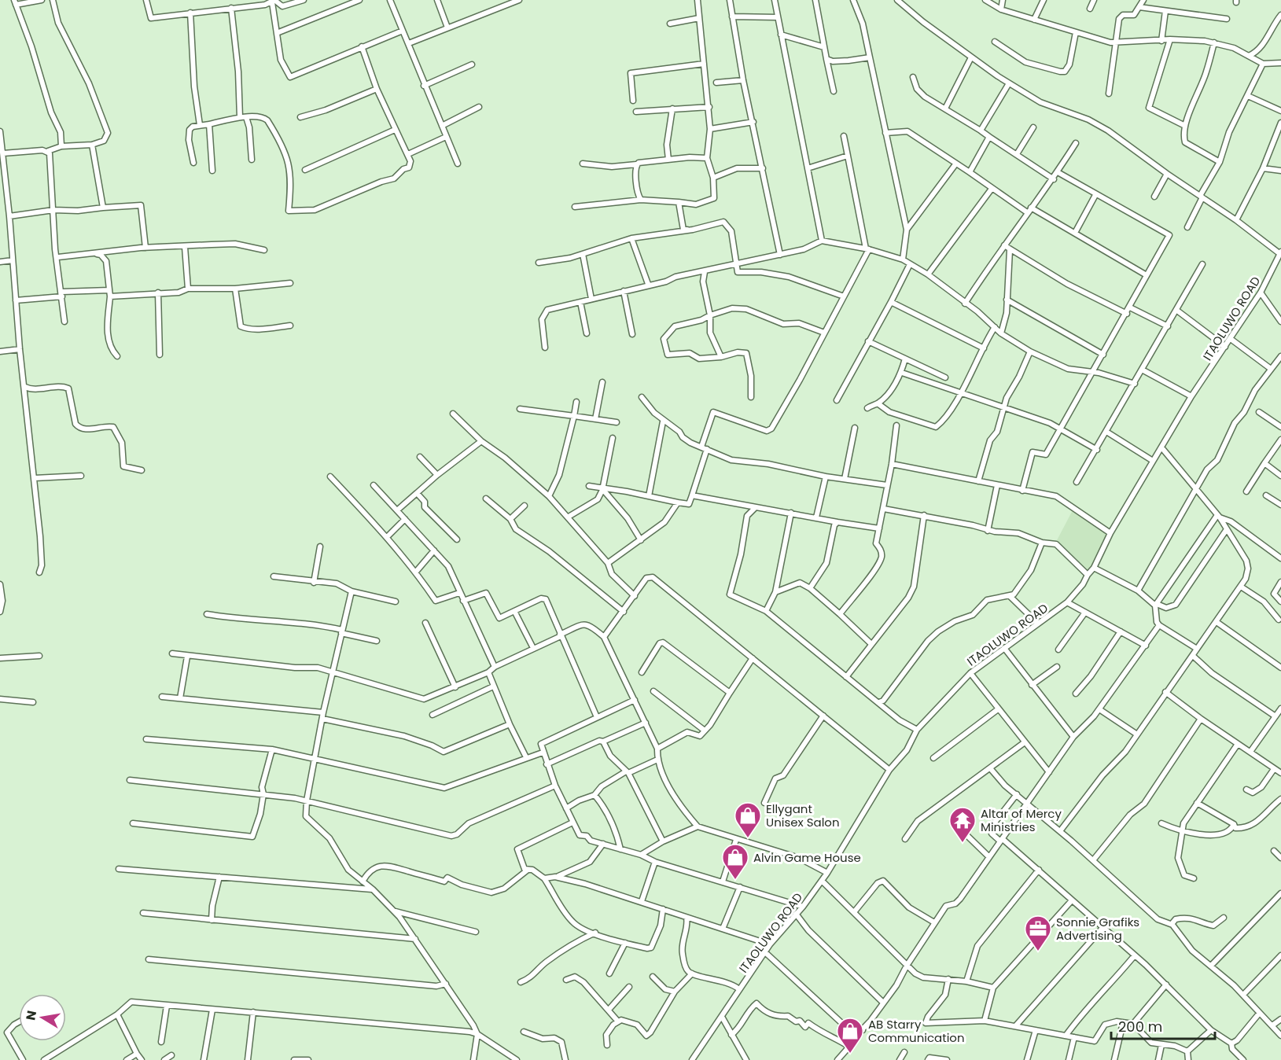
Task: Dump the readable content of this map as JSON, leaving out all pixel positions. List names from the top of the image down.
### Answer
{
  "streets": {
    "street": ["ITAOLUWO ROAD"]
  },
  "places": {
    "shop": ["Ellygant Unisex Salon", "Alvin Game House", "AB Starry Communication"],
    "temple": ["Altar of Mercy Ministries"],
    "office": ["Sonnie Grafiks Advertising"]
  },
  "scale_bar": "200 m",
  "north": "left"
}
